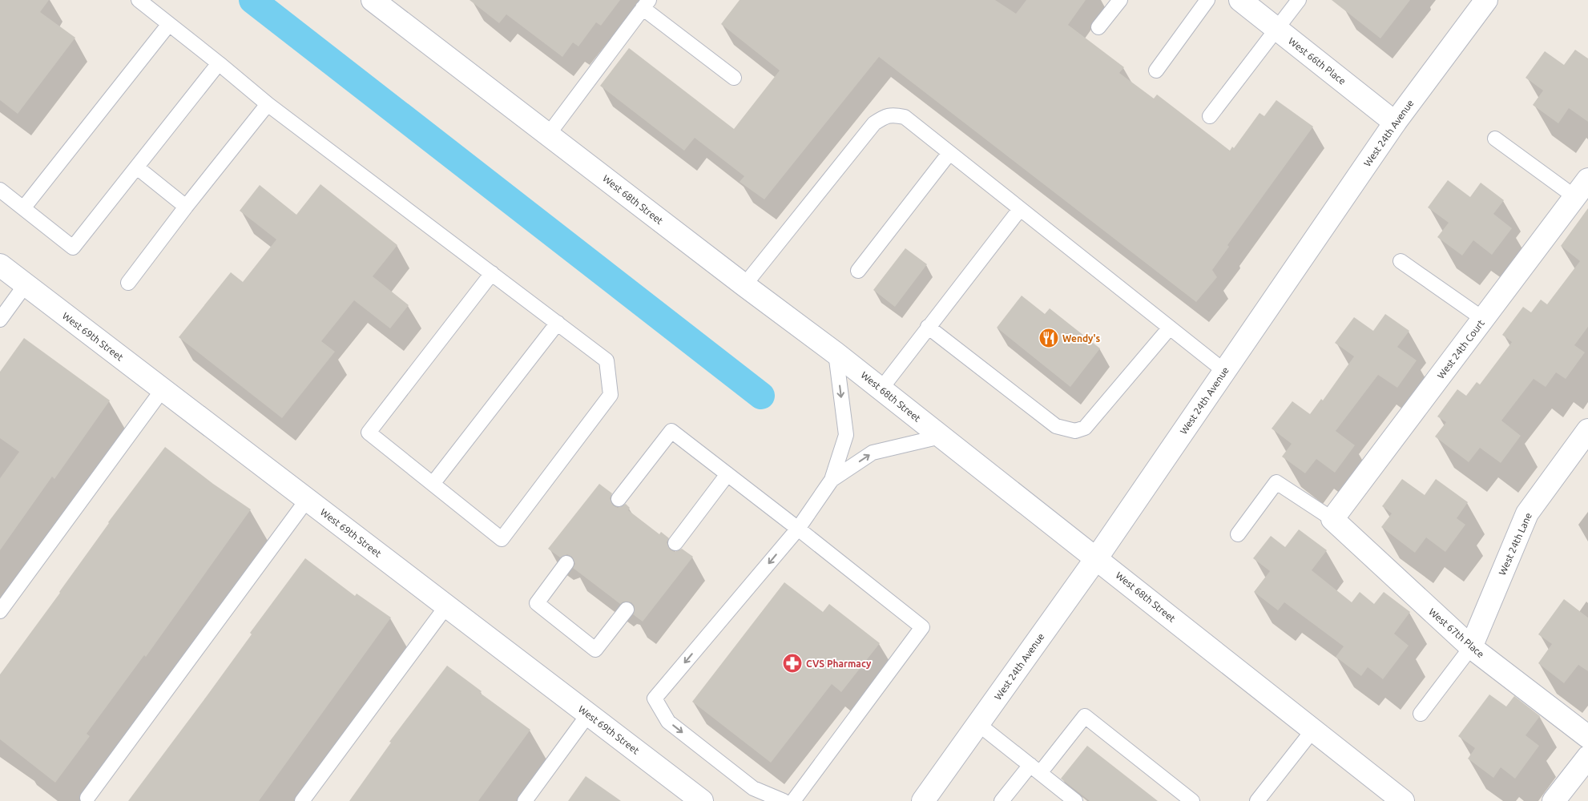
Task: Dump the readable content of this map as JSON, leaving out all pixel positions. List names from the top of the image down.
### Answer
{
  "streets": {
    "street": [
      "West 66th Place",
      "West 24th Avenue",
      "West 68th Street",
      "West 69th Street",
      "West 24th Court",
      "West 24th Lane",
      "West 67th Place"
    ]
  },
  "crossings": [
    ["West 66th Place", "West 24th Avenue"],
    ["West 24th Avenue", "West 68th Street"],
    ["West 24th Court", "West 67th Place"],
    ["West 24th Lane", "West 67th Place"]
  ],
  "places": {
    "restaurant": ["Wendy's"],
    "pharmacy": ["CVS Pharmacy"]
  }
}
